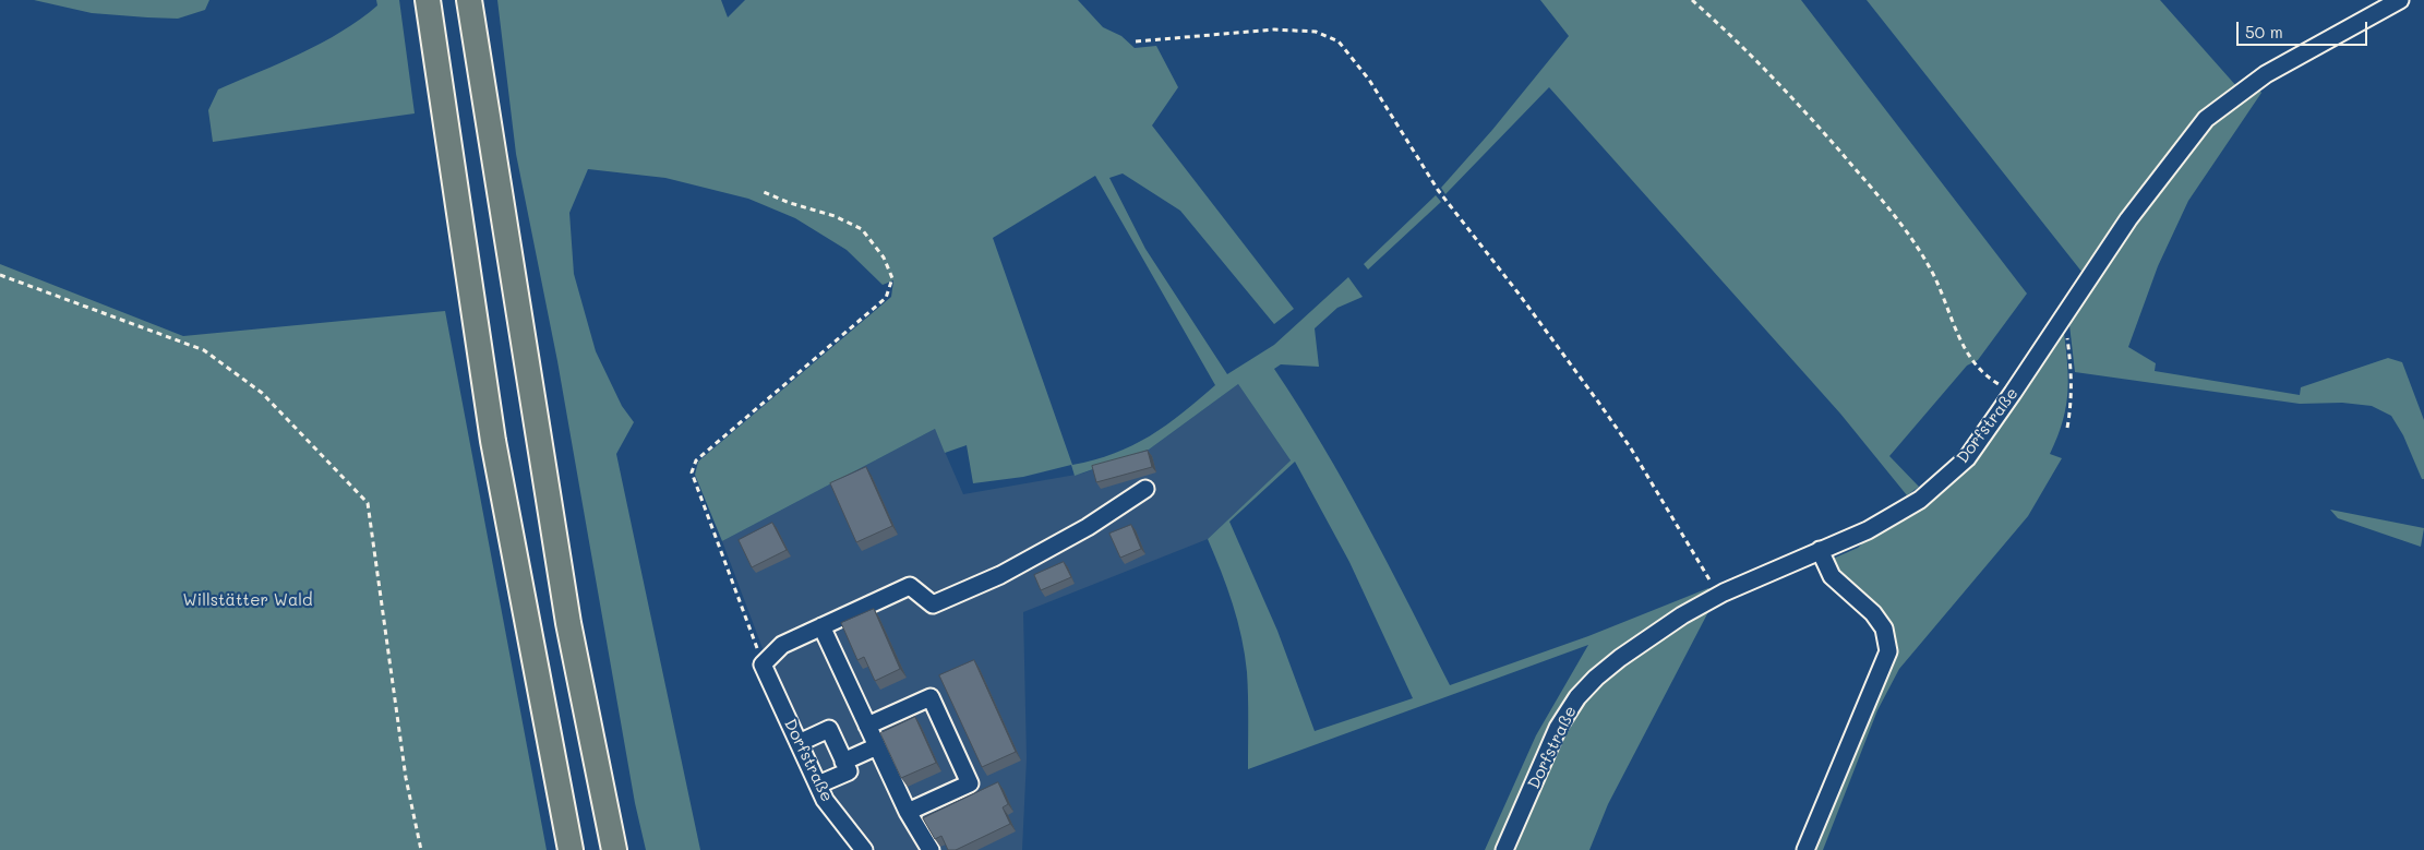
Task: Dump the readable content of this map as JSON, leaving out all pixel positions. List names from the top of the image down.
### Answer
{
  "streets": {
    "street": ["Dorfstraße"]
  },
  "parks": ["Willstätter Wald"],
  "scale_bar": "50 m"
}
